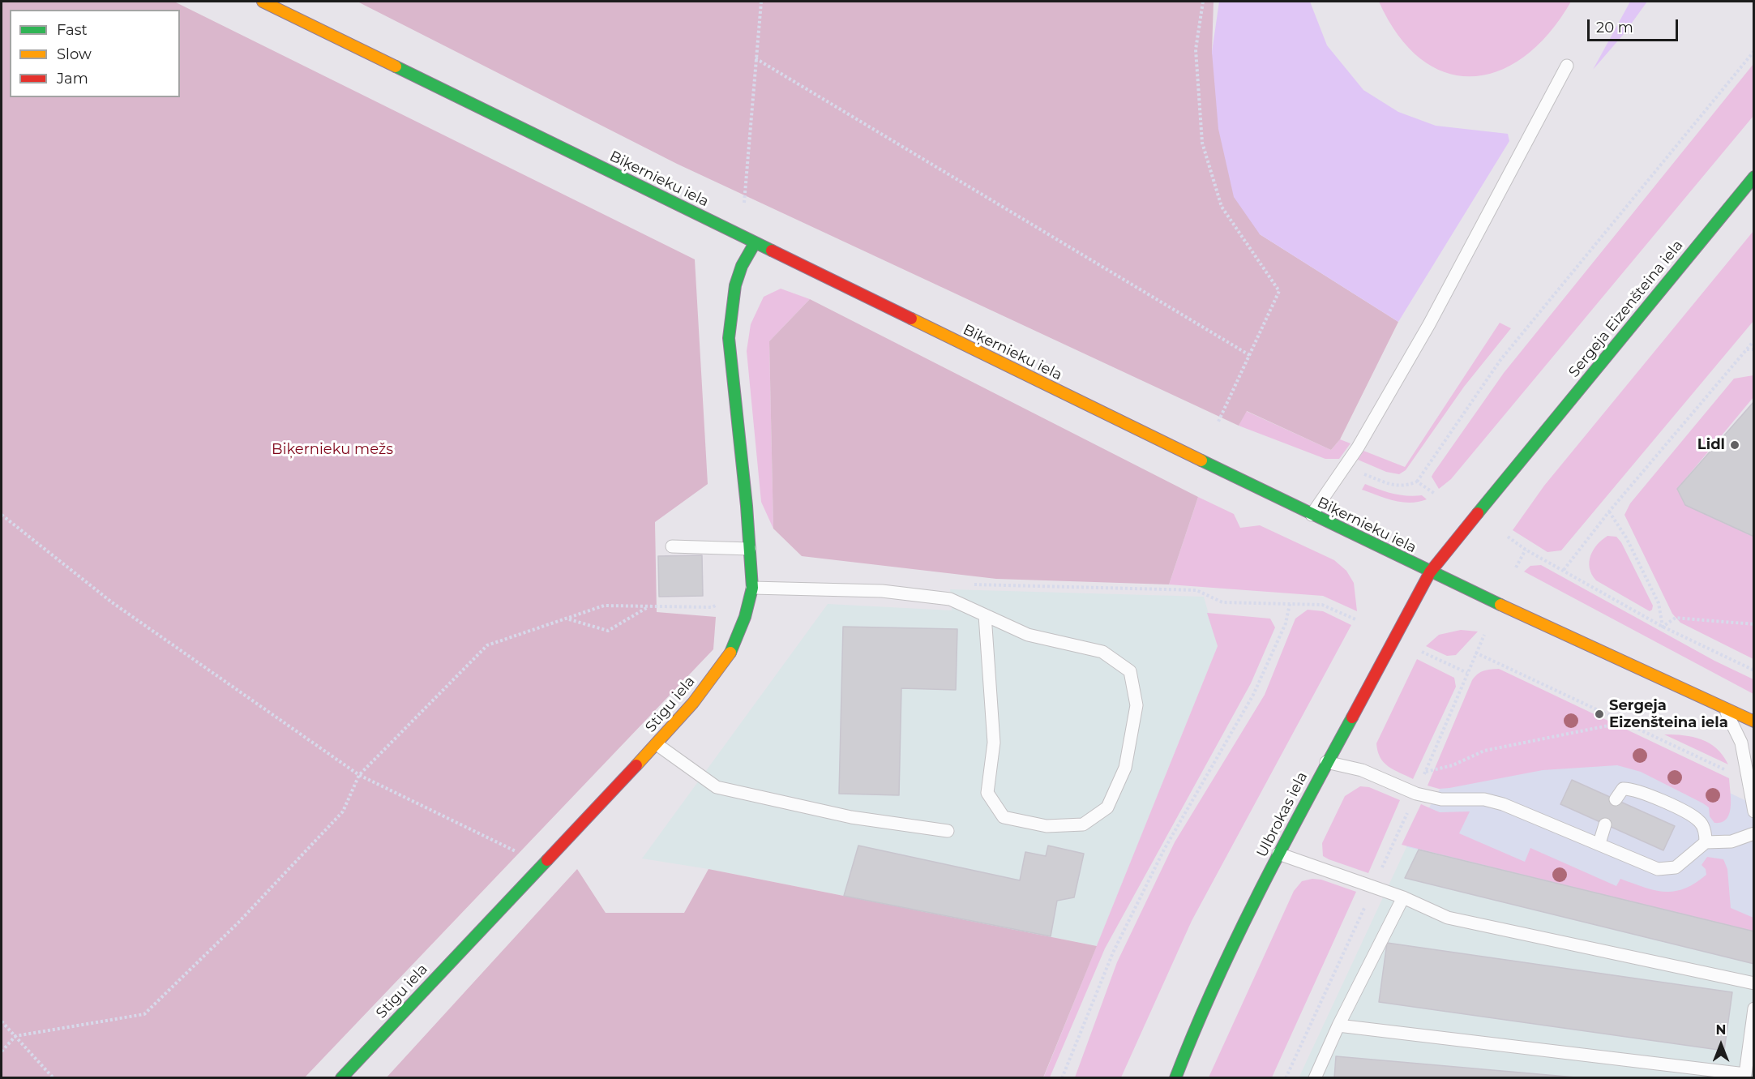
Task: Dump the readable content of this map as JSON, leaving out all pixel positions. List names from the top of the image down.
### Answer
{
  "streets": {
    "main road": [
      "Biķernieku iela",
      "Sergeja Eizenšteina iela",
      "Stigu iela",
      "Ulbrokas iela"
    ]
  },
  "crossings": [
    ["Biķernieku iela", "Sergeja Eizenšteina iela"],
    ["Biķernieku iela", "Stigu iela"],
    ["Biķernieku iela", "Ulbrokas iela"],
    ["Sergeja Eizenšteina iela", "Ulbrokas iela"]
  ],
  "parks": ["Biķernieku mežs"],
  "places": ["Lidl", "Sergeja Eizenšteina iela"],
  "legend": ["Fast", "Slow", "Jam"],
  "scale_bar": "20 m",
  "north": "top"
}
